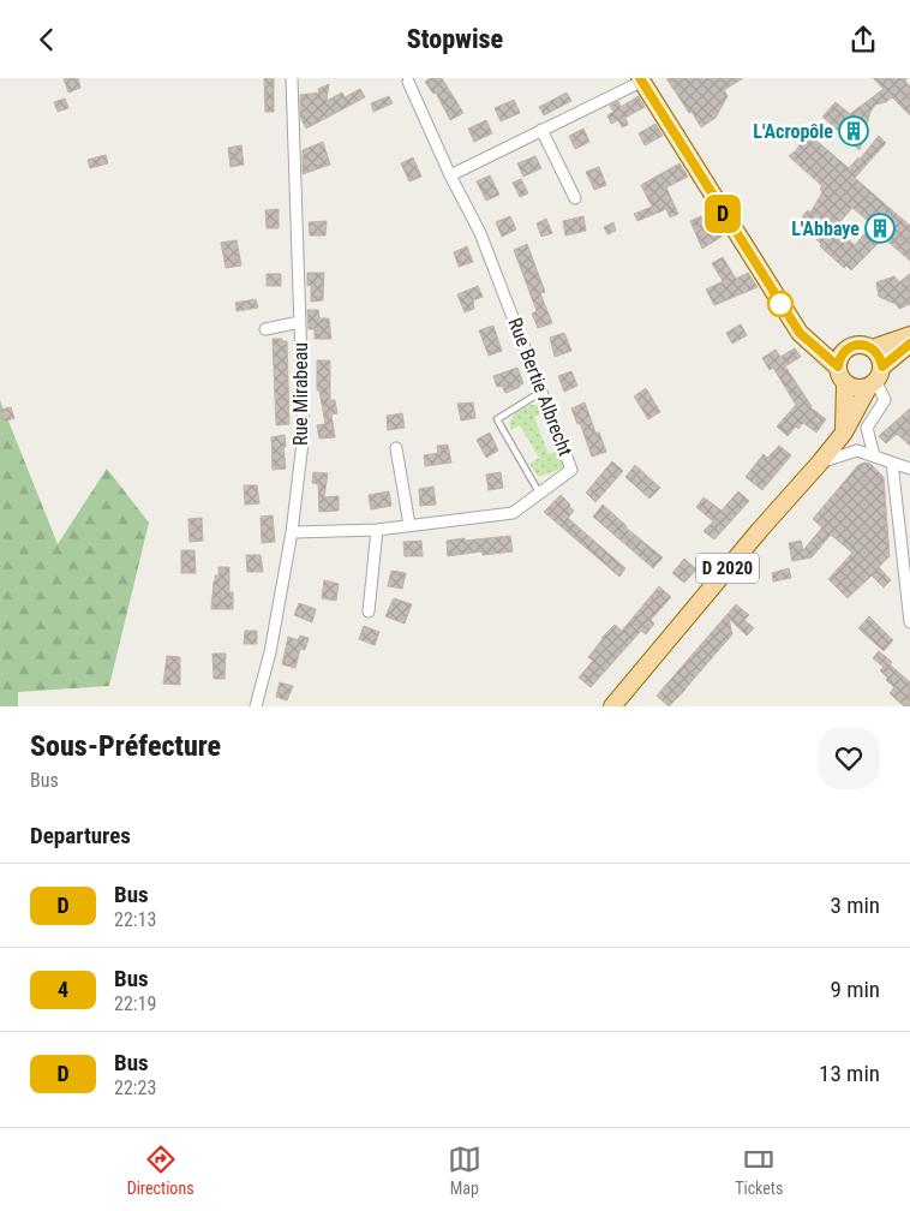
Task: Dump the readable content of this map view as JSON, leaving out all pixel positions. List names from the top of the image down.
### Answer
{
  "streets": {
    "main road": ["D 2020"],
    "street": ["Rue Bertie Albrecht", "Rue Mirabeau"]
  },
  "crossings": [
    ["Rue Bertie Albrecht", "Rue Mirabeau"]
  ],
  "places": {
    "building": ["L'Acropôle", "L'Abbaye"]
  },
  "lines": ["bus line D"],
  "page": {
    "header": "Stopwise",
    "on_map": "D",
    "heading": [
      ["Sous-Préfecture", "Bus"],
      "Departures"
    ],
    "list": [
      {
        "mark": "D",
        "name": "Bus",
        "note": "22:13",
        "value": "3 min"
      },
      {
        "mark": "4",
        "name": "Bus",
        "note": "22:19",
        "value": "9 min"
      },
      {
        "mark": "D",
        "name": "Bus",
        "note": "22:23",
        "value": "13 min"
      }
    ],
    "tabs": ["Directions", "Map", "Tickets"]
  }
}
